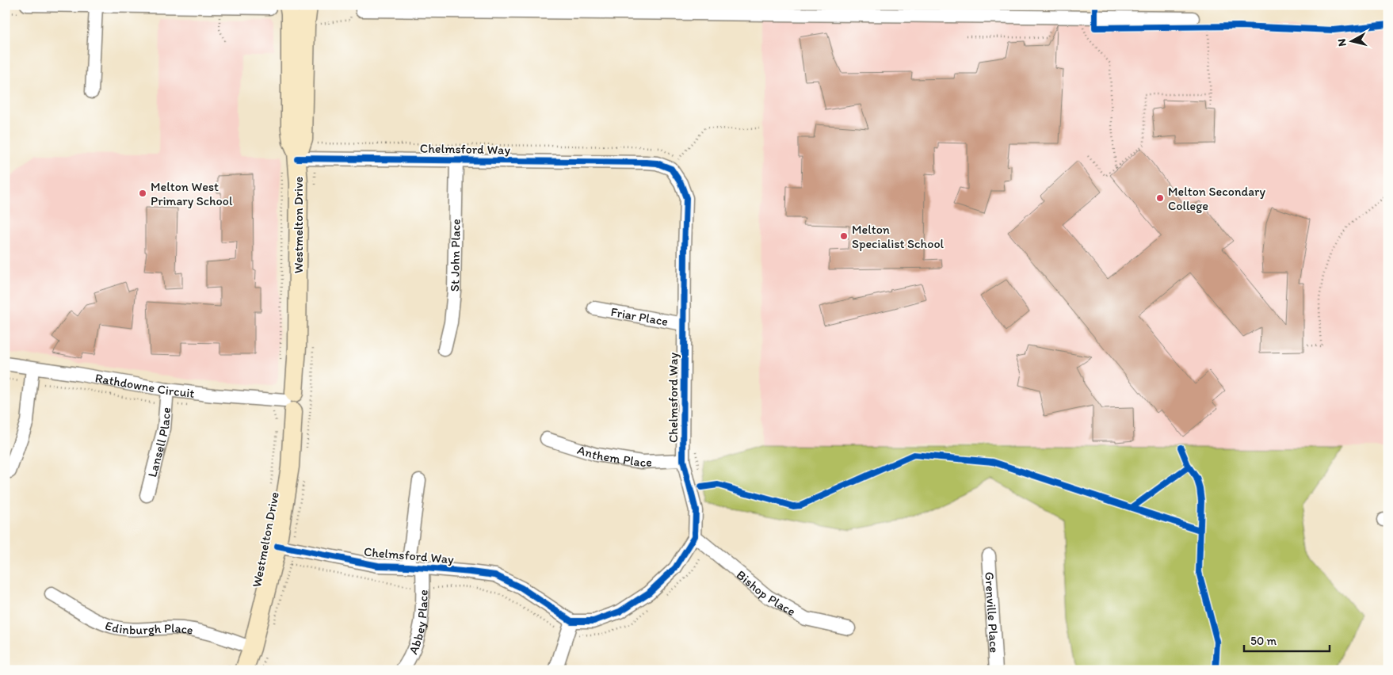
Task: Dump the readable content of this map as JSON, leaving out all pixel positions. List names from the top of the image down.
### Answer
{
  "streets": {
    "street": [
      "Chelmsford Way",
      "Westmelton Drive",
      "St John Place",
      "Friar Place",
      "Rathdowne Circuit",
      "Lansell Place",
      "Anthem Place",
      "Bishop Place",
      "Grenville Place",
      "Abbey Place",
      "Edinburgh Place"
    ]
  },
  "crossings": [
    ["Chelmsford Way", "Westmelton Drive"],
    ["Chelmsford Way", "St John Place"],
    ["Chelmsford Way", "Friar Place"],
    ["Chelmsford Way", "Anthem Place"],
    ["Chelmsford Way", "Bishop Place"],
    ["Chelmsford Way", "Abbey Place"],
    ["Westmelton Drive", "Rathdowne Circuit"],
    ["Westmelton Drive", "Edinburgh Place"],
    ["Rathdowne Circuit", "Lansell Place"]
  ],
  "places": ["Melton West Primary School", "Melton Secondary College", "Melton Specialist School"],
  "scale_bar": "50 m",
  "north": "left"
}
